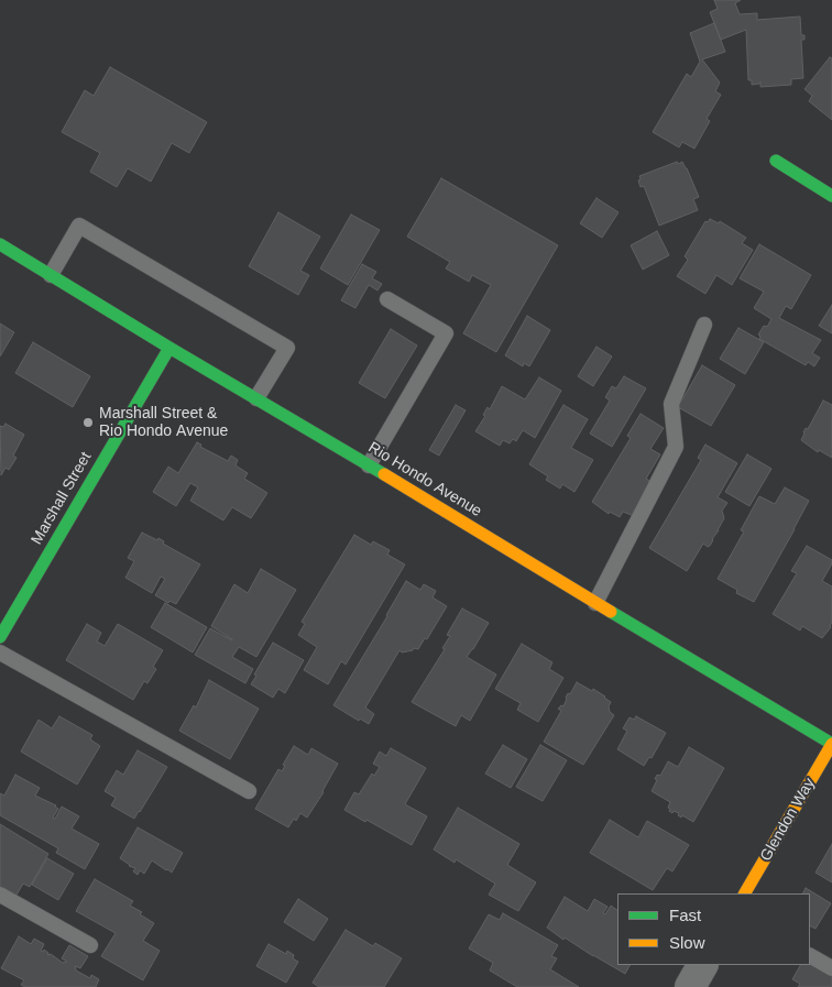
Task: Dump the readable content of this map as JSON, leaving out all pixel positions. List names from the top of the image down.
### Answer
{
  "streets": {
    "street": ["Rio Hondo Avenue", "Marshall Street", "Glendon Way"]
  },
  "crossings": [
    ["Rio Hondo Avenue", "Marshall Street"],
    ["Rio Hondo Avenue", "Glendon Way"]
  ],
  "places": ["Marshall Street & Rio Hondo Avenue"],
  "legend": ["Fast", "Slow"]
}
